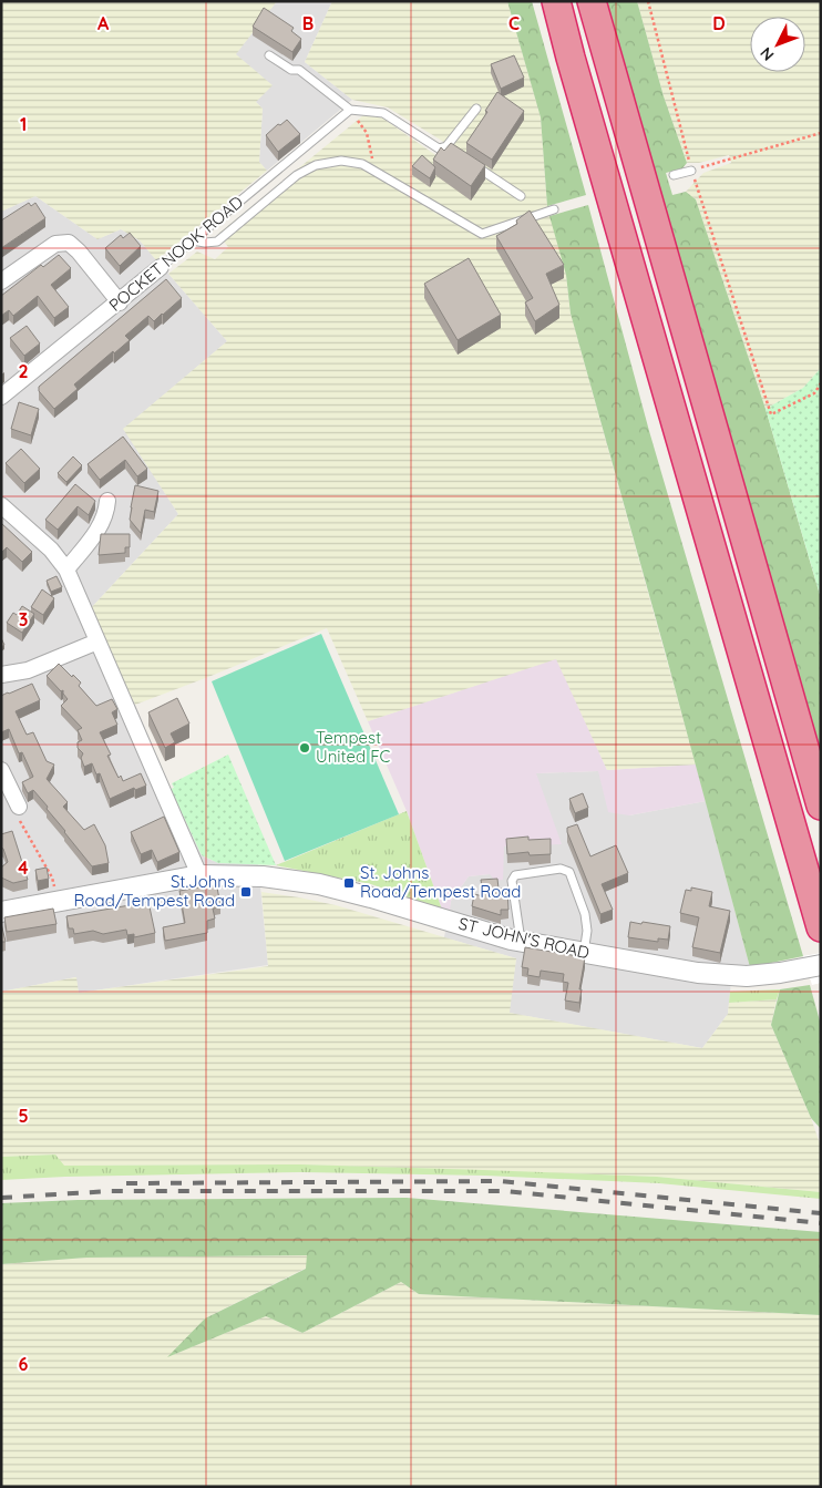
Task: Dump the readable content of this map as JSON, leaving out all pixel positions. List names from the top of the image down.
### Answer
{
  "streets": {
    "street": ["POCKET NOOK ROAD", "ST JOHN'S ROAD"]
  },
  "places": {
    "other": ["Tempest United FC"],
    "transit": ["St. Johns Road/Tempest Road", "St.Johns Road/Tempest Road"]
  },
  "north": "bottom left",
  "grid": {
    "columns": [
      "A",
      "B",
      "C",
      "D"
    ],
    "rows": [
      "1",
      "2",
      "3",
      "4",
      "5",
      "6"
    ]
  }
}
